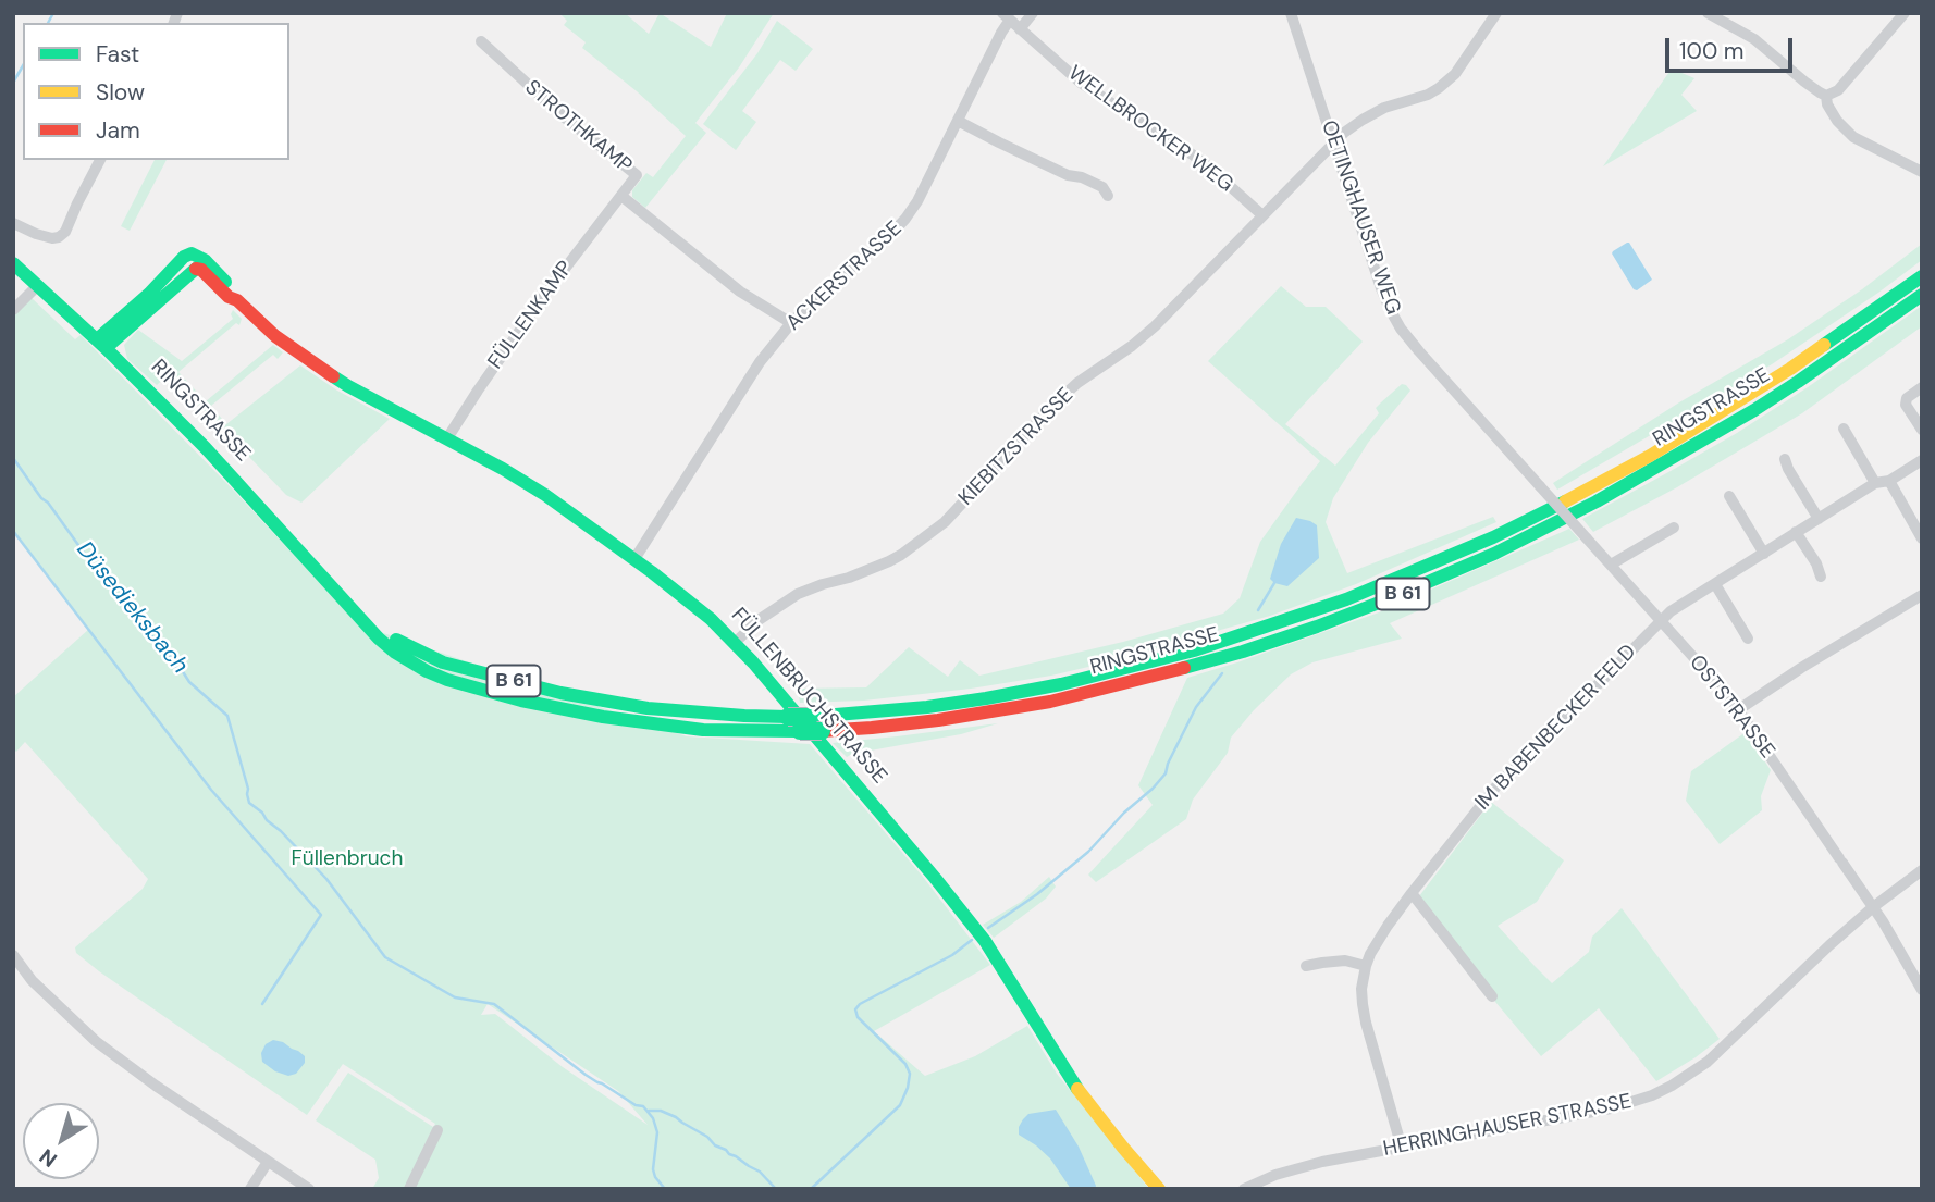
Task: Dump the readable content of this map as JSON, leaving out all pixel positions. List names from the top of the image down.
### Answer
{
  "streets": {
    "main road": ["RINGSTRASSE", "B 61", "FÜLLENBRUCHSTRASSE"],
    "street": [
      "STROTHKAMP",
      "WELLBROCKER WEG",
      "OETINGHAUSER WEG",
      "ACKERSTRASSE",
      "FÜLLENKAMP",
      "KIEBITZSTRASSE",
      "OSTSTRASSE",
      "IM BABENBECKER FELD",
      "HERRINGHAUSER STRASSE"
    ]
  },
  "crossings": [
    ["STROTHKAMP", "ACKERSTRASSE"],
    ["STROTHKAMP", "FÜLLENKAMP"],
    ["WELLBROCKER WEG", "ACKERSTRASSE"],
    ["WELLBROCKER WEG", "KIEBITZSTRASSE"],
    ["OETINGHAUSER WEG", "KIEBITZSTRASSE"],
    ["OETINGHAUSER WEG", "OSTSTRASSE"],
    ["ACKERSTRASSE", "FÜLLENBRUCHSTRASSE"],
    ["FÜLLENKAMP", "FÜLLENBRUCHSTRASSE"],
    ["RINGSTRASSE", "FÜLLENBRUCHSTRASSE"],
    ["KIEBITZSTRASSE", "FÜLLENBRUCHSTRASSE"],
    ["OSTSTRASSE", "IM BABENBECKER FELD"],
    ["OSTSTRASSE", "HERRINGHAUSER STRASSE"],
    ["IM BABENBECKER FELD", "HERRINGHAUSER STRASSE"]
  ],
  "water": ["Düsedieksbach"],
  "parks": ["Füllenbruch"],
  "legend": ["Fast", "Slow", "Jam"],
  "scale_bar": "100 m",
  "north": "bottom left"
}
